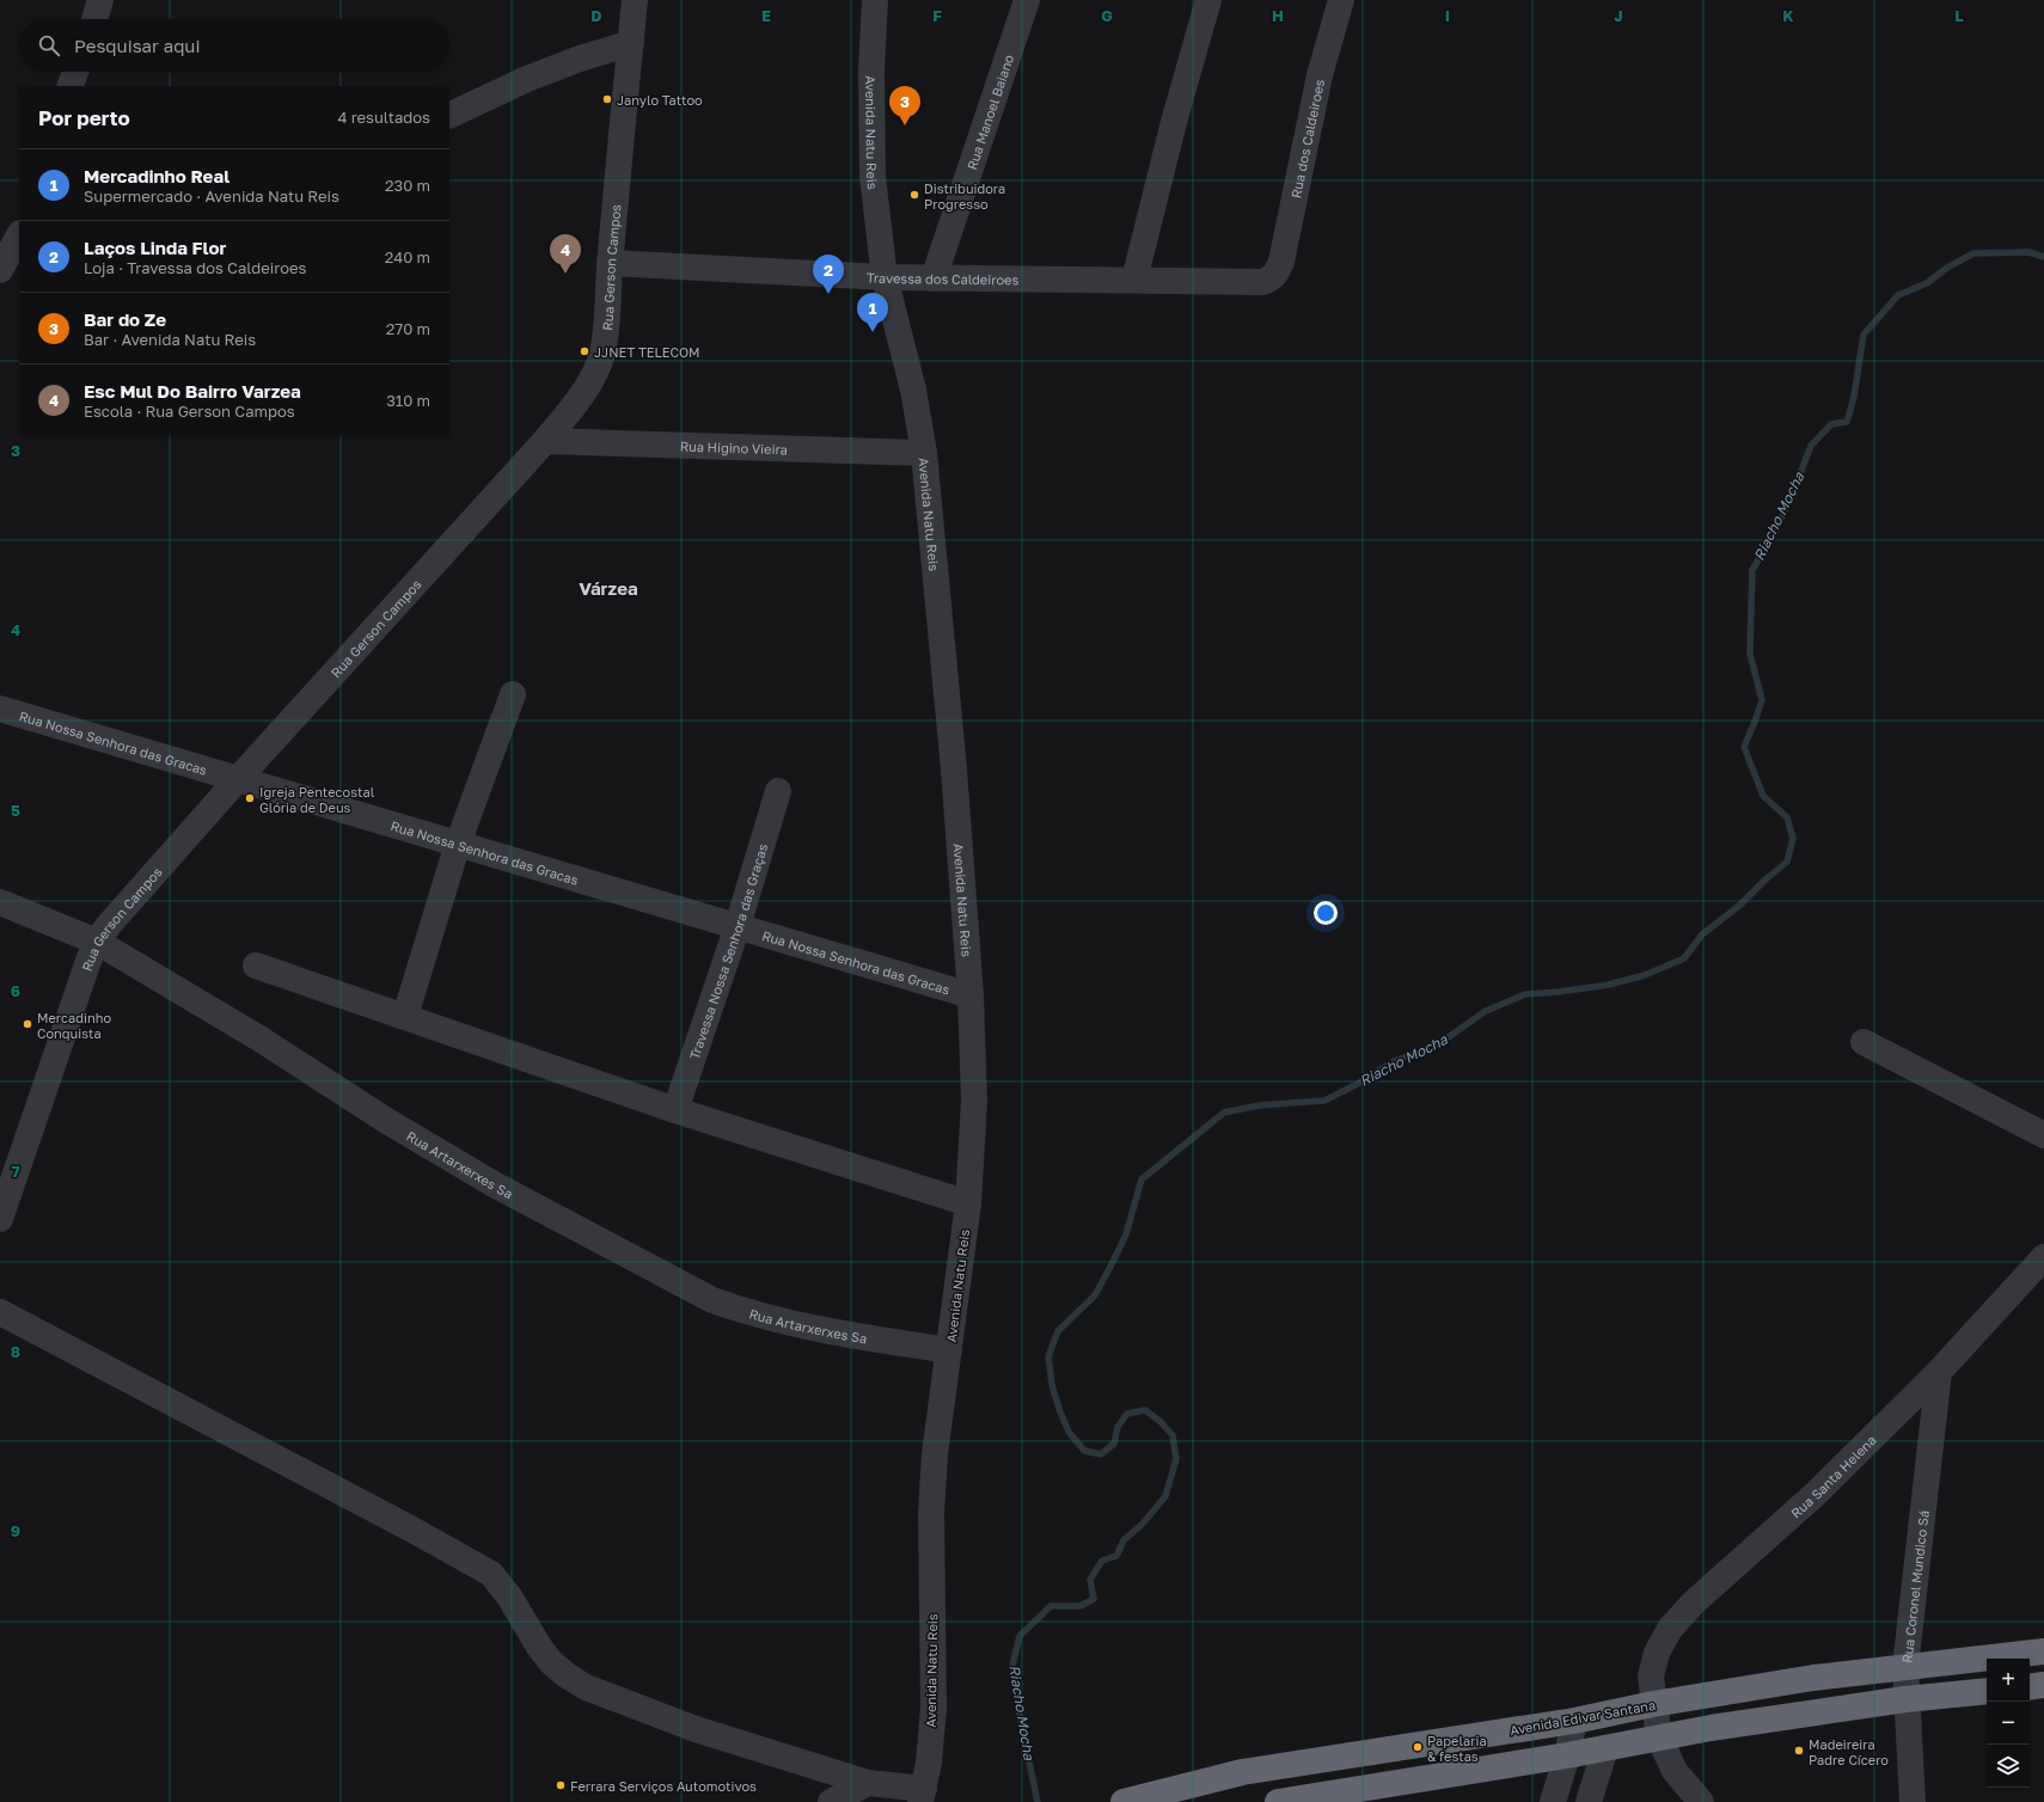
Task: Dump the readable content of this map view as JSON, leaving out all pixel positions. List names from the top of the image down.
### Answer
{
  "streets": {
    "highway": ["Avenida Edivar Santana"],
    "street": [
      "Rua Manoel Baiano",
      "Avenida Natu Reis",
      "Rua dos Caldeiroes",
      "Rua Gerson Campos",
      "Travessa dos Caldeiroes",
      "Rua Higino Vieira",
      "Rua Nossa Senhora das Gracas",
      "Travessa Nossa Senhora das Graças",
      "Rua Artarxerxes Sa",
      "Rua Santa Helena",
      "Rua Coronel Mundico Sá"
    ]
  },
  "crossings": [
    ["Rua Manoel Baiano", "Travessa dos Caldeiroes"],
    ["Avenida Natu Reis", "Travessa dos Caldeiroes"],
    ["Avenida Natu Reis", "Rua Higino Vieira"],
    ["Avenida Natu Reis", "Rua Nossa Senhora das Gracas"],
    ["Avenida Natu Reis", "Rua Artarxerxes Sa"],
    ["Rua dos Caldeiroes", "Travessa dos Caldeiroes"],
    ["Rua Gerson Campos", "Travessa dos Caldeiroes"],
    ["Rua Gerson Campos", "Rua Higino Vieira"],
    ["Rua Gerson Campos", "Rua Nossa Senhora das Gracas"],
    ["Rua Gerson Campos", "Rua Artarxerxes Sa"],
    ["Rua Nossa Senhora das Gracas", "Travessa Nossa Senhora das Graças"],
    ["Rua Santa Helena", "Rua Coronel Mundico Sá"],
    ["Rua Santa Helena", "Avenida Edivar Santana"],
    ["Rua Coronel Mundico Sá", "Avenida Edivar Santana"]
  ],
  "districts": ["Várzea"],
  "water": ["Riacho Mocha"],
  "places": [
    "Janylo Tattoo",
    "Distribuidora Progresso",
    "JJNET TELECOM",
    "Igreja Pentecostal Glória de Deus",
    "Mercadinho Conquista",
    "Papelaria & festas",
    "Madeireira Padre Cícero",
    "Ferrara Serviços Automotivos"
  ],
  "page": {
    "search": "Pesquisar aqui",
    "pins": [
      "3",
      "4",
      "2",
      "1"
    ],
    "heading": ["Por perto", "4 resultados"],
    "list": [
      {
        "mark": "1",
        "name": "Mercadinho Real",
        "note": "Supermercado · Avenida Natu Reis",
        "value": "230 m"
      },
      {
        "mark": "2",
        "name": "Laços Linda Flor",
        "note": "Loja · Travessa dos Caldeiroes",
        "value": "240 m"
      },
      {
        "mark": "3",
        "name": "Bar do Ze",
        "note": "Bar · Avenida Natu Reis",
        "value": "270 m"
      },
      {
        "mark": "4",
        "name": "Esc Mul Do Bairro Varzea",
        "note": "Escola · Rua Gerson Campos",
        "value": "310 m"
      }
    ],
    "map_buttons": ["+", "−"]
  },
  "grid": {
    "columns": [
      "D",
      "E",
      "F",
      "G",
      "H",
      "I",
      "J",
      "K",
      "L"
    ],
    "rows": [
      "3",
      "4",
      "5",
      "6",
      "7",
      "8",
      "9"
    ]
  }
}
